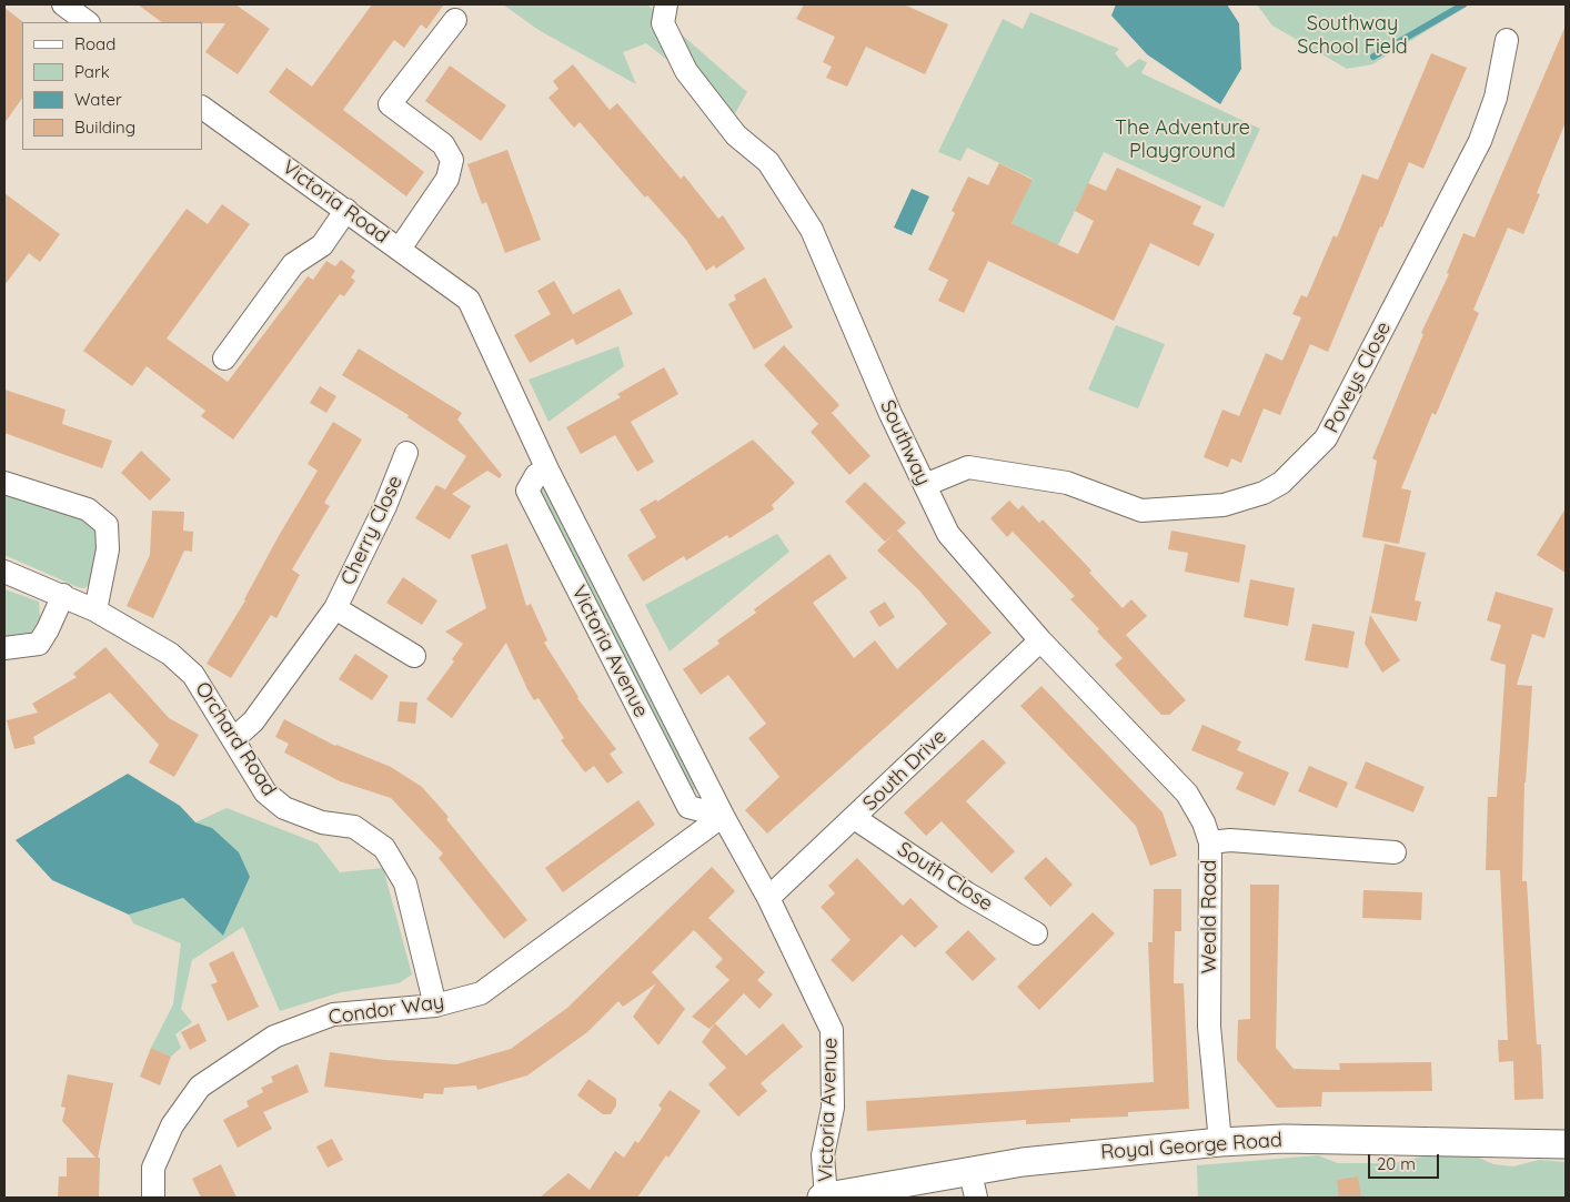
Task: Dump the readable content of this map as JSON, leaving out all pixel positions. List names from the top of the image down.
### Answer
{
  "streets": {
    "street": [
      "Victoria Road",
      "Poveys Close",
      "Southway",
      "Cherry Close",
      "Victoria Avenue",
      "Orchard Road",
      "South Drive",
      "South Close",
      "Weald Road",
      "Condor Way",
      "Royal George Road"
    ]
  },
  "crossings": [
    ["Victoria Road", "Victoria Avenue"],
    ["Poveys Close", "Southway"],
    ["Southway", "South Drive"],
    ["Southway", "Weald Road"],
    ["Cherry Close", "Orchard Road"],
    ["Victoria Avenue", "South Drive"],
    ["Victoria Avenue", "Condor Way"],
    ["Victoria Avenue", "Royal George Road"],
    ["Orchard Road", "Condor Way"],
    ["South Drive", "South Close"],
    ["Weald Road", "Royal George Road"]
  ],
  "parks": ["Southway School Field", "The Adventure Playground"],
  "legend": [
    "Road",
    "Park",
    "Water",
    "Building"
  ],
  "scale_bar": "20 m"
}
